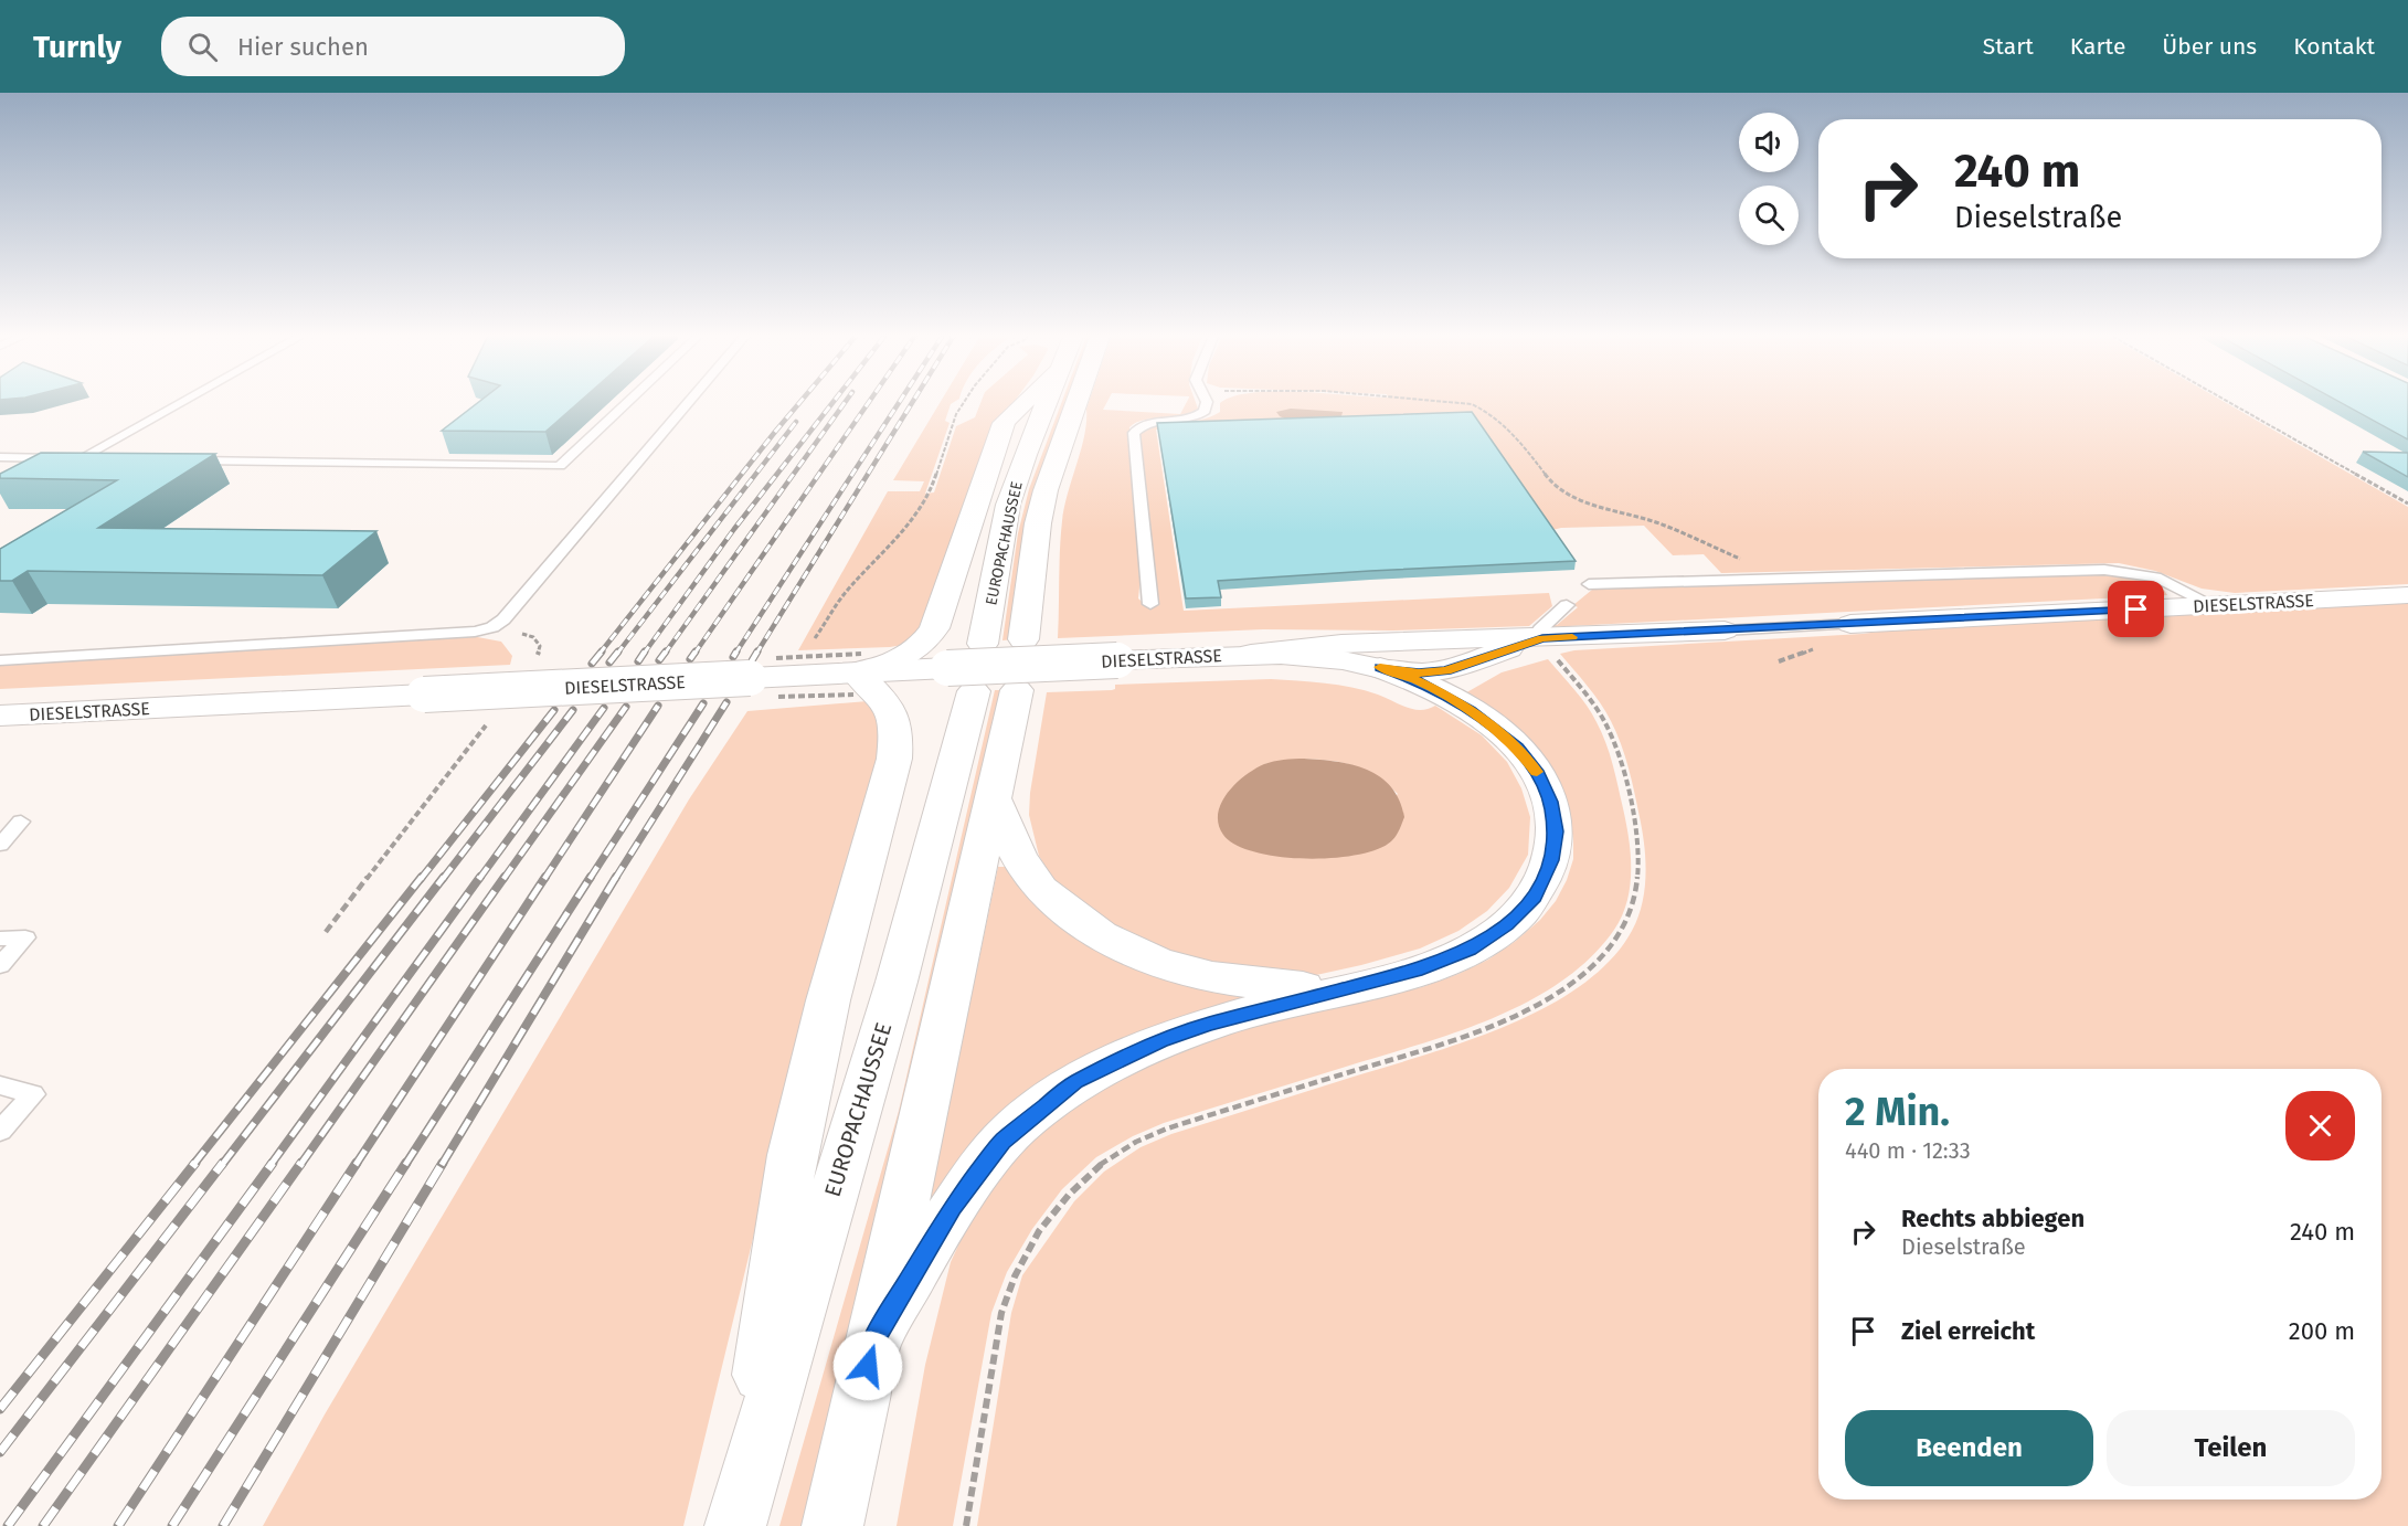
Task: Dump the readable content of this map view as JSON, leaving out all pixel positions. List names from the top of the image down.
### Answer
{
  "streets": {
    "main road": ["EUROPACHAUSSEE", "DIESELSTRASSE"]
  },
  "crossings": [
    ["EUROPACHAUSSEE", "DIESELSTRASSE"]
  ],
  "page": {
    "header": "Turnly",
    "search": "Hier suchen",
    "nav": [
      "Start",
      "Karte",
      "Über uns",
      "Kontakt"
    ],
    "turn": ["240 m", "Dieselstraße"],
    "heading": ["2 Min.", "440 m · 12:33"],
    "list": [
      {
        "name": "Rechts abbiegen",
        "note": "Dieselstraße",
        "value": "240 m"
      },
      {
        "name": "Ziel erreicht",
        "value": "200 m"
      }
    ],
    "buttons": ["Beenden", "Teilen"]
  }
}
